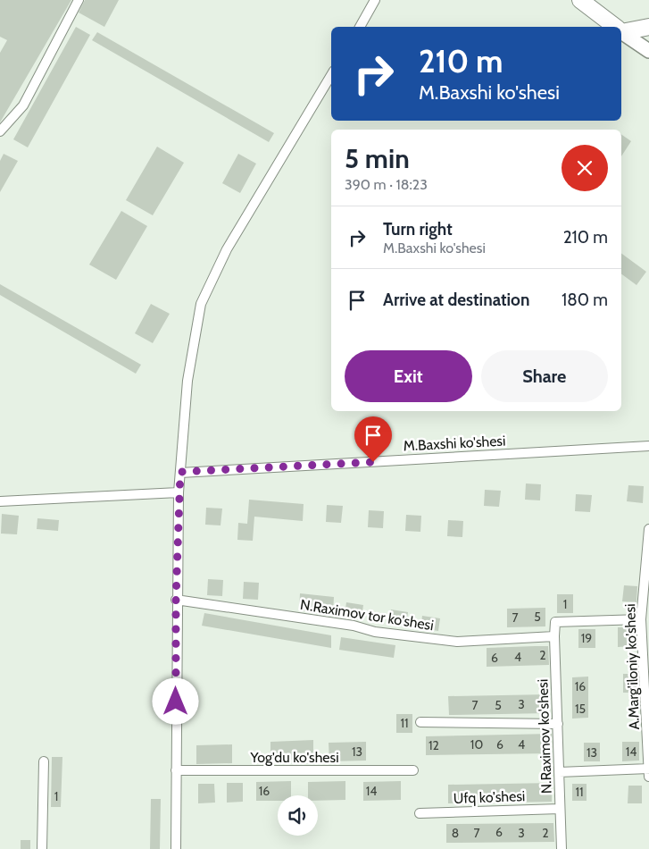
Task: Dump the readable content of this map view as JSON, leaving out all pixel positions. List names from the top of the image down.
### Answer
{
  "streets": {
    "street": [
      "M.Baxshi ko'shesi",
      "N.Raximov tor ko'shesi",
      "A.Marg'iloniy ko'shesi",
      "N.Raximov ko'shesi",
      "Yog'du ko'shesi",
      "Ufq ko'shesi"
    ]
  },
  "crossings": [
    ["N.Raximov tor ko'shesi", "N.Raximov ko'shesi"],
    ["A.Marg'iloniy ko'shesi", "N.Raximov ko'shesi"],
    ["N.Raximov ko'shesi", "Ufq ko'shesi"]
  ],
  "house_numbers": [
    "1",
    "5",
    "7",
    "19",
    "2",
    "4",
    "6",
    "16",
    "3",
    "7",
    "5",
    "15",
    "11",
    "10",
    "6",
    "4",
    "12",
    "13",
    "14",
    "13",
    "16",
    "14",
    "11",
    "1",
    "6",
    "8",
    "7",
    "3",
    "2"
  ],
  "page": {
    "turn": ["210 m", "M.Baxshi ko'shesi"],
    "heading": ["5 min", "390 m · 18:23"],
    "list": [
      {
        "name": "Turn right",
        "note": "M.Baxshi ko'shesi",
        "value": "210 m"
      },
      {
        "name": "Arrive at destination",
        "value": "180 m"
      }
    ],
    "buttons": ["Exit", "Share"]
  }
}
